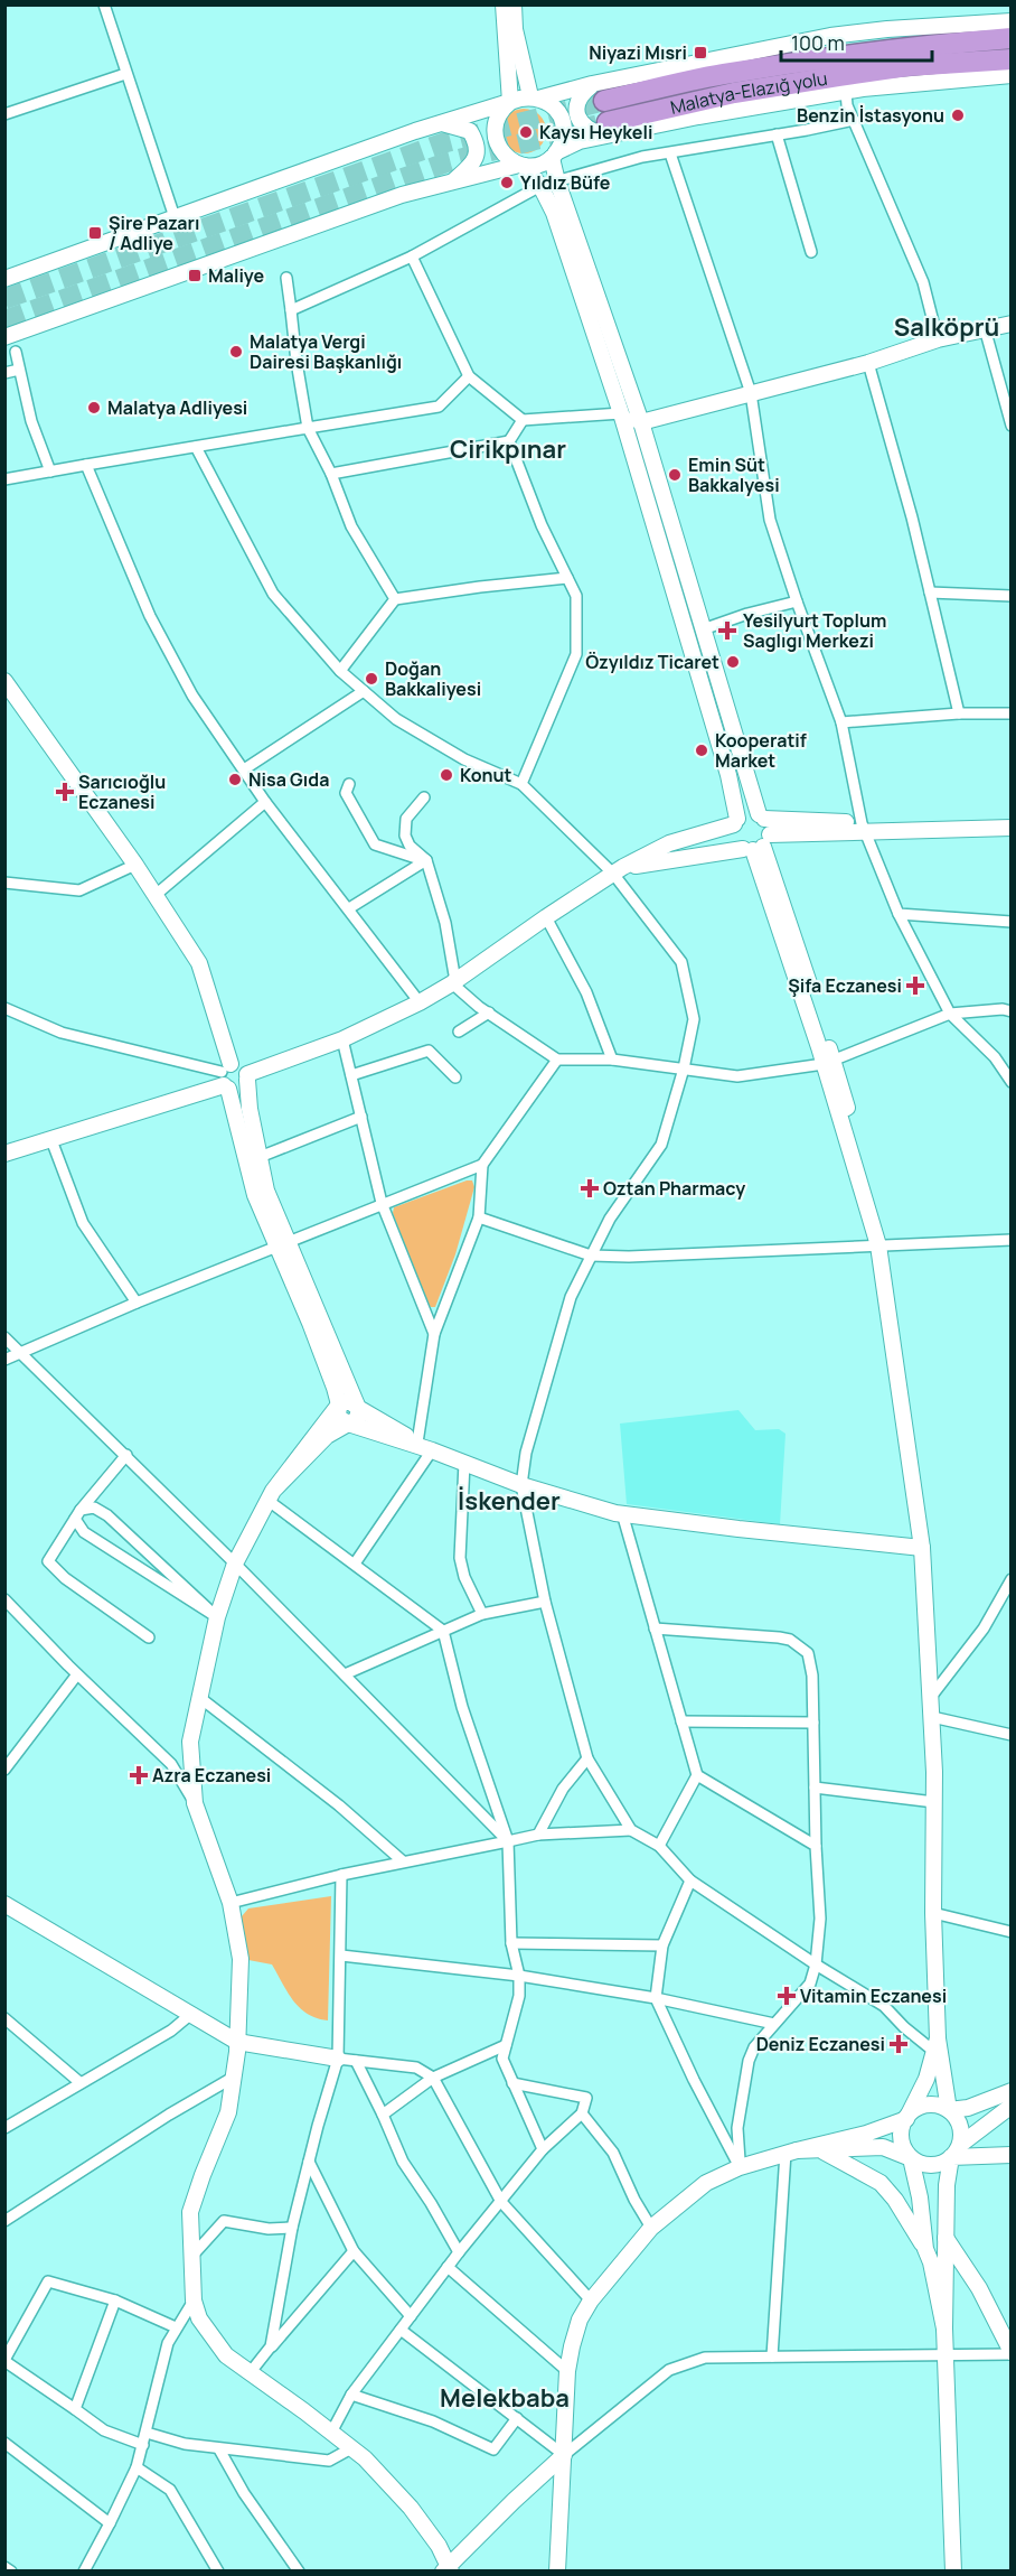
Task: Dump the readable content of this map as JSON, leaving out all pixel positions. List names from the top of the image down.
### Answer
{
  "streets": {
    "highway": ["Malatya-Elazığ yolu"]
  },
  "districts": [
    "Salköprü",
    "Cirikpınar",
    "İskender",
    "Melekbaba"
  ],
  "places": {
    "transit": ["Niyazi Mısri", "Şire Pazarı / Adliye", "Maliye"],
    "other": [
      "Benzin İstasyonu",
      "Kaysı Heykeli",
      "Yıldız Büfe",
      "Malatya Vergi Dairesi Başkanlığı",
      "Malatya Adliyesi",
      "Emin Süt Bakkalyesi",
      "Özyıldız Ticaret",
      "Doğan Bakkaliyesi",
      "Kooperatif Market",
      "Konut",
      "Nisa Gıda"
    ],
    "health": [
      "Yesilyurt Toplum Saglıgı Merkezi",
      "Sarıcıoğlu Eczanesi",
      "Şifa Eczanesi",
      "Oztan Pharmacy",
      "Azra Eczanesi",
      "Vitamin Eczanesi",
      "Deniz Eczanesi"
    ]
  },
  "scale_bar": "100 m"
}
